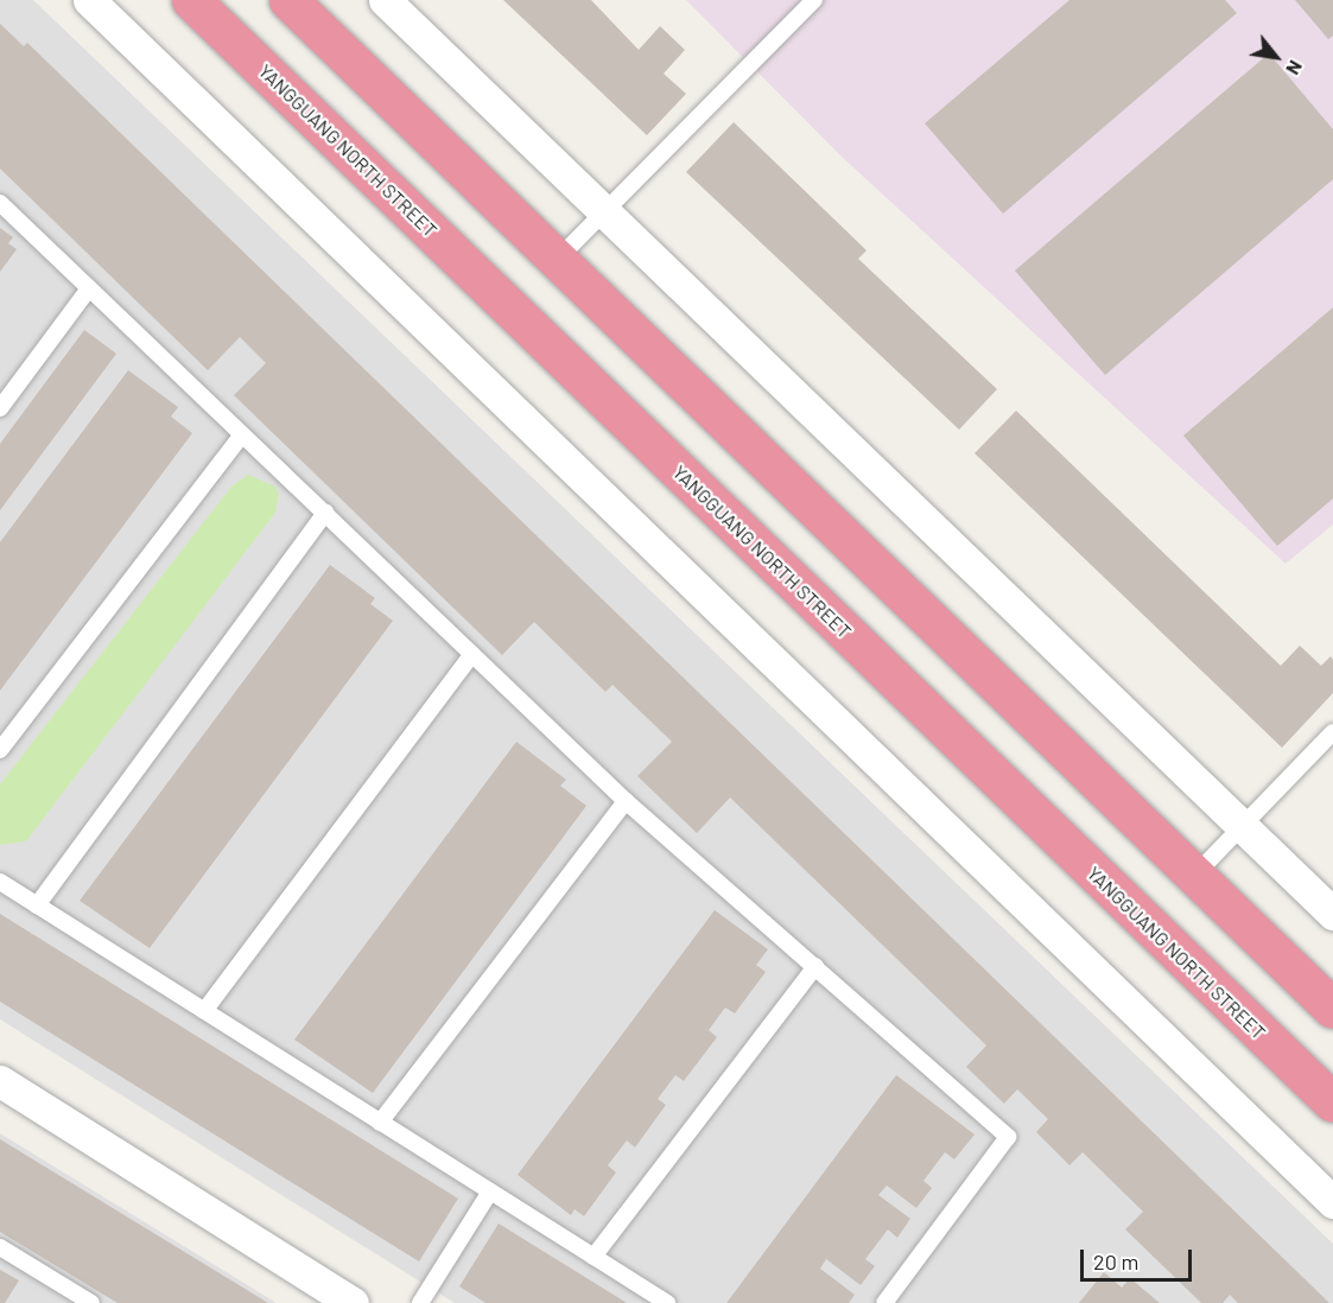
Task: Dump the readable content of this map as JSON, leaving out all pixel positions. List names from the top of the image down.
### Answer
{
  "streets": {
    "highway": ["YANGGUANG NORTH STREET"]
  },
  "scale_bar": "20 m",
  "north": "bottom right"
}
